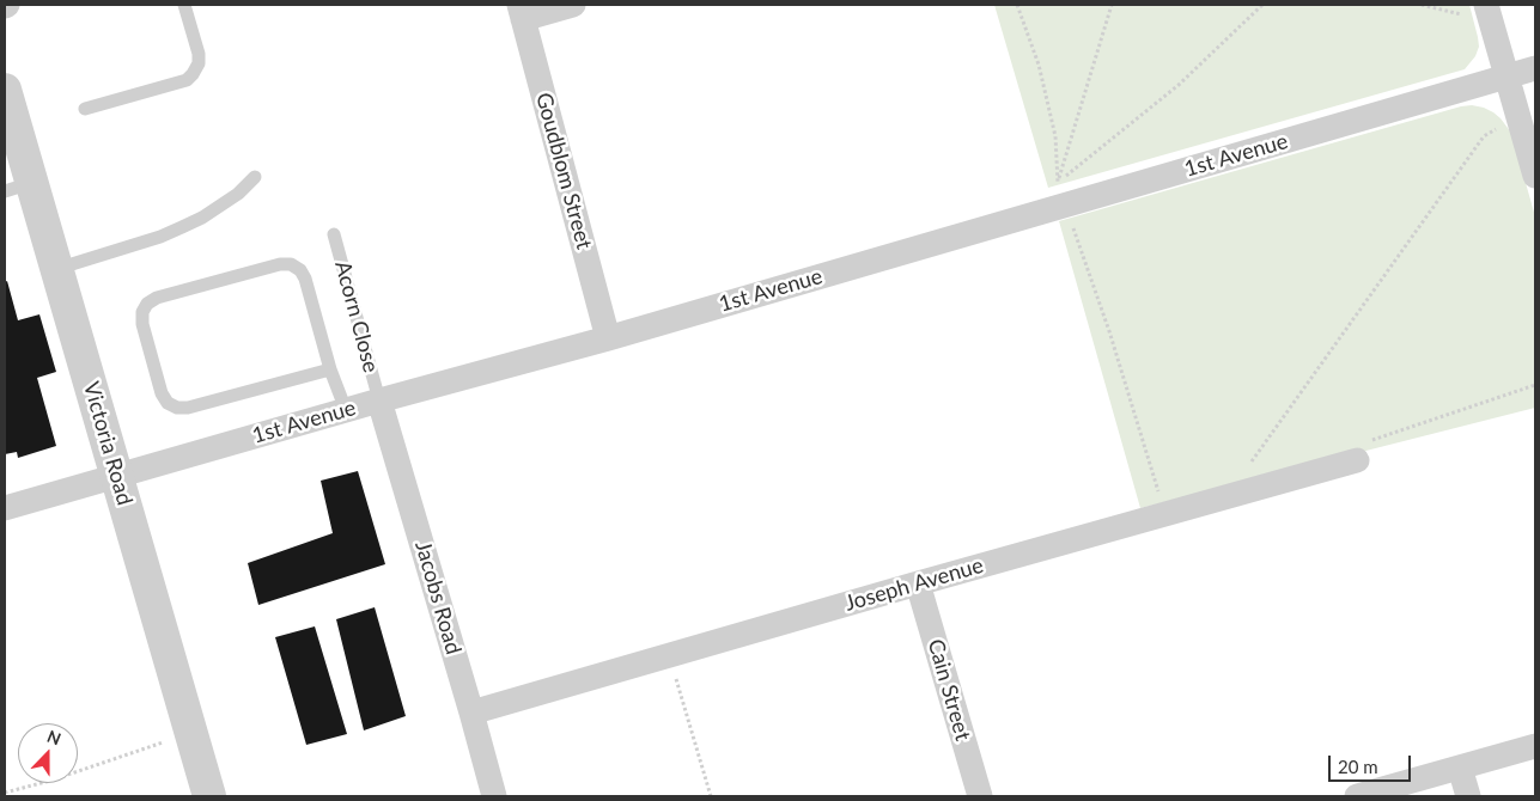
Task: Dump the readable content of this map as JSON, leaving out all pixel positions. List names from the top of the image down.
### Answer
{
  "streets": {
    "street": [
      "1st Avenue",
      "Goudblom Street",
      "Victoria Road",
      "Joseph Avenue",
      "Jacobs Road",
      "Cain Street"
    ],
    "lane": ["Acorn Close"]
  },
  "crossings": [
    ["1st Avenue", "Goudblom Street"],
    ["1st Avenue", "Acorn Close"],
    ["1st Avenue", "Victoria Road"],
    ["1st Avenue", "Jacobs Road"],
    ["Acorn Close", "Jacobs Road"],
    ["Joseph Avenue", "Jacobs Road"],
    ["Joseph Avenue", "Cain Street"]
  ],
  "scale_bar": "20 m",
  "north": "top"
}
